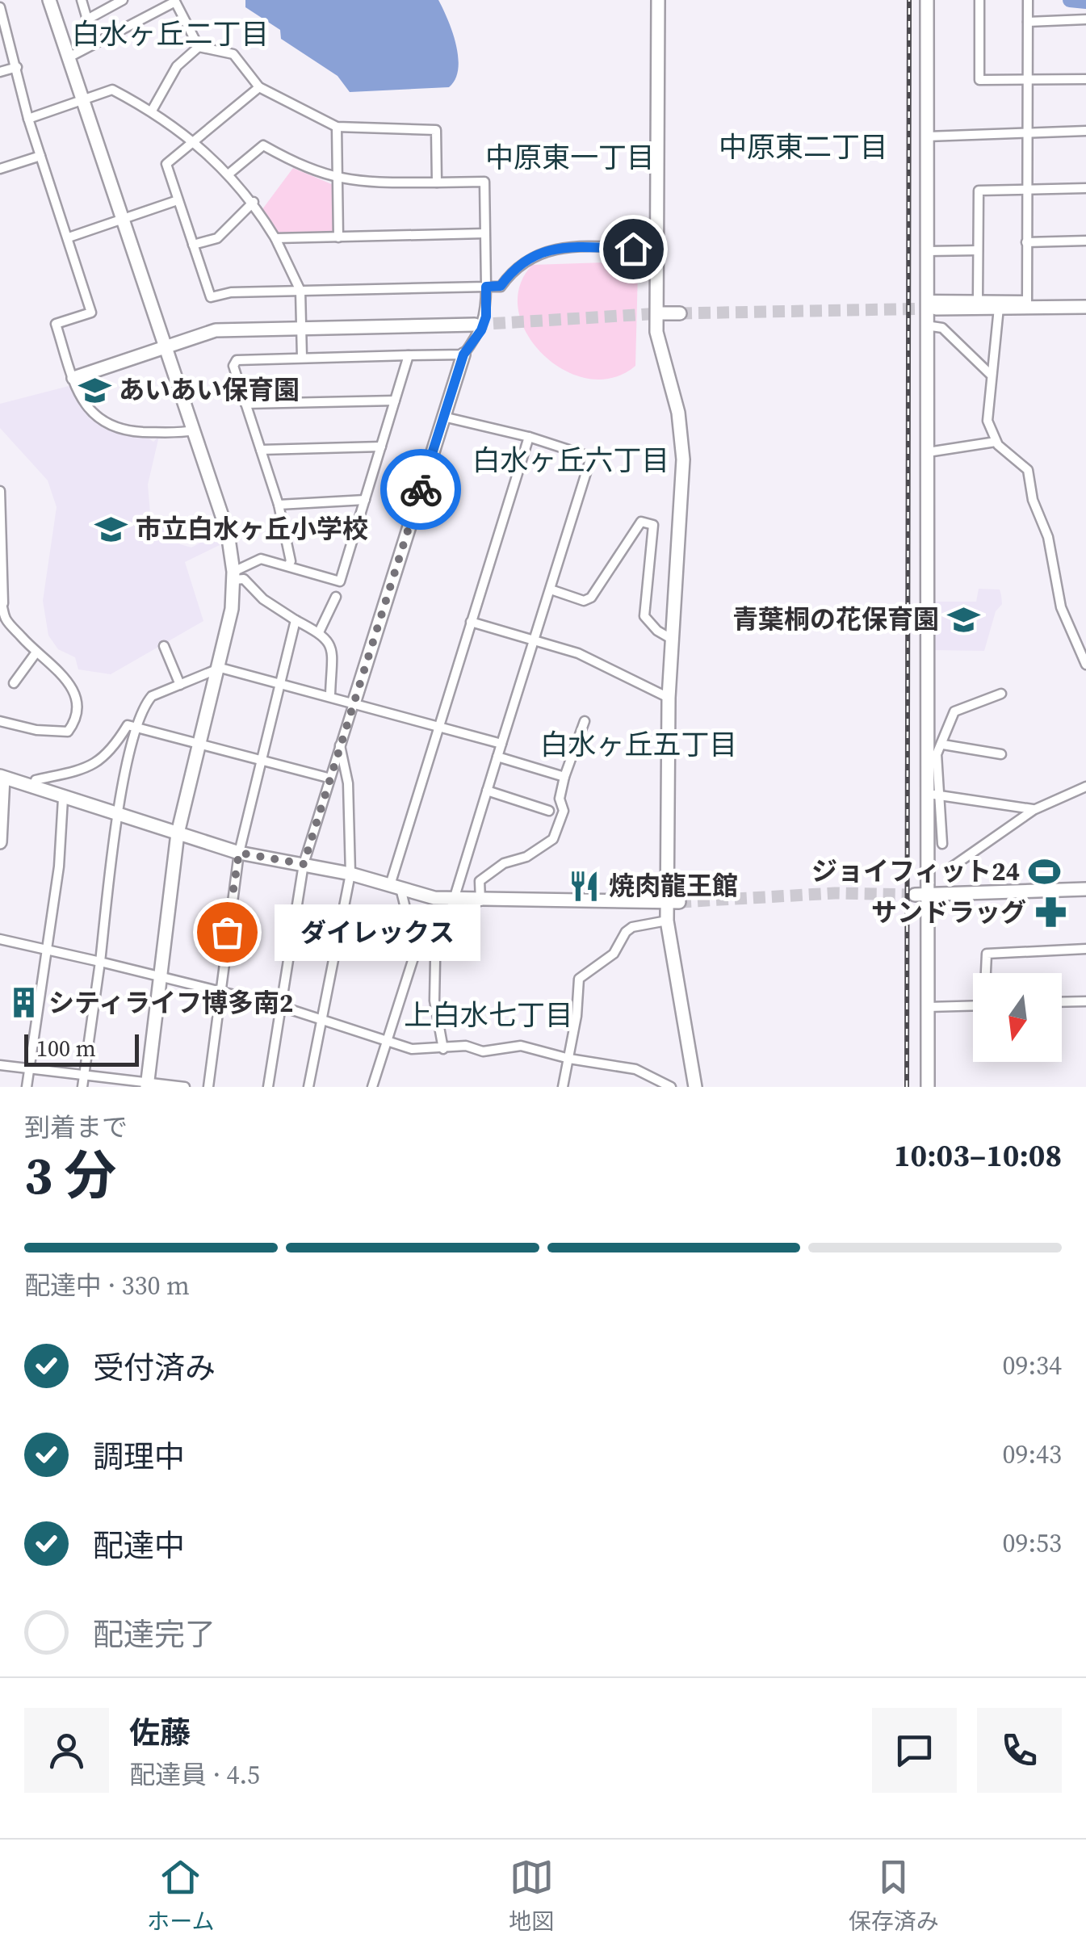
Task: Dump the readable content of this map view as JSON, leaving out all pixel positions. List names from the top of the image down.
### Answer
{
  "districts": [
    "白水ヶ丘二丁目",
    "中原東二丁目",
    "中原東一丁目",
    "白水ヶ丘六丁目",
    "白水ヶ丘五丁目",
    "上白水七丁目"
  ],
  "places": {
    "school or university": ["あいあい保育園", "市立白水ヶ丘小学校", "青葉桐の花保育園"],
    "sports": ["ジョイフィット24"],
    "restaurant": ["焼肉龍王館"],
    "pharmacy": ["サンドラッグ"],
    "other": ["ダイレックス"],
    "building": ["シティライフ博多南2"]
  },
  "scale_bar": "100 m",
  "north": "bottom",
  "page": {
    "bubble": "ダイレックス",
    "scale": "100 m",
    "heading": ["3 分", "到着まで", "10:03–10:08"],
    "panel": ["佐藤", "配達員 · 4.5"],
    "bar": "配達中 · 330 m",
    "list": [
      ["受付済み", "09:34"],
      ["調理中", "09:43"],
      ["配達中", "09:53"],
      "配達完了"
    ],
    "tabs": ["ホーム", "地図", "保存済み"]
  }
}
